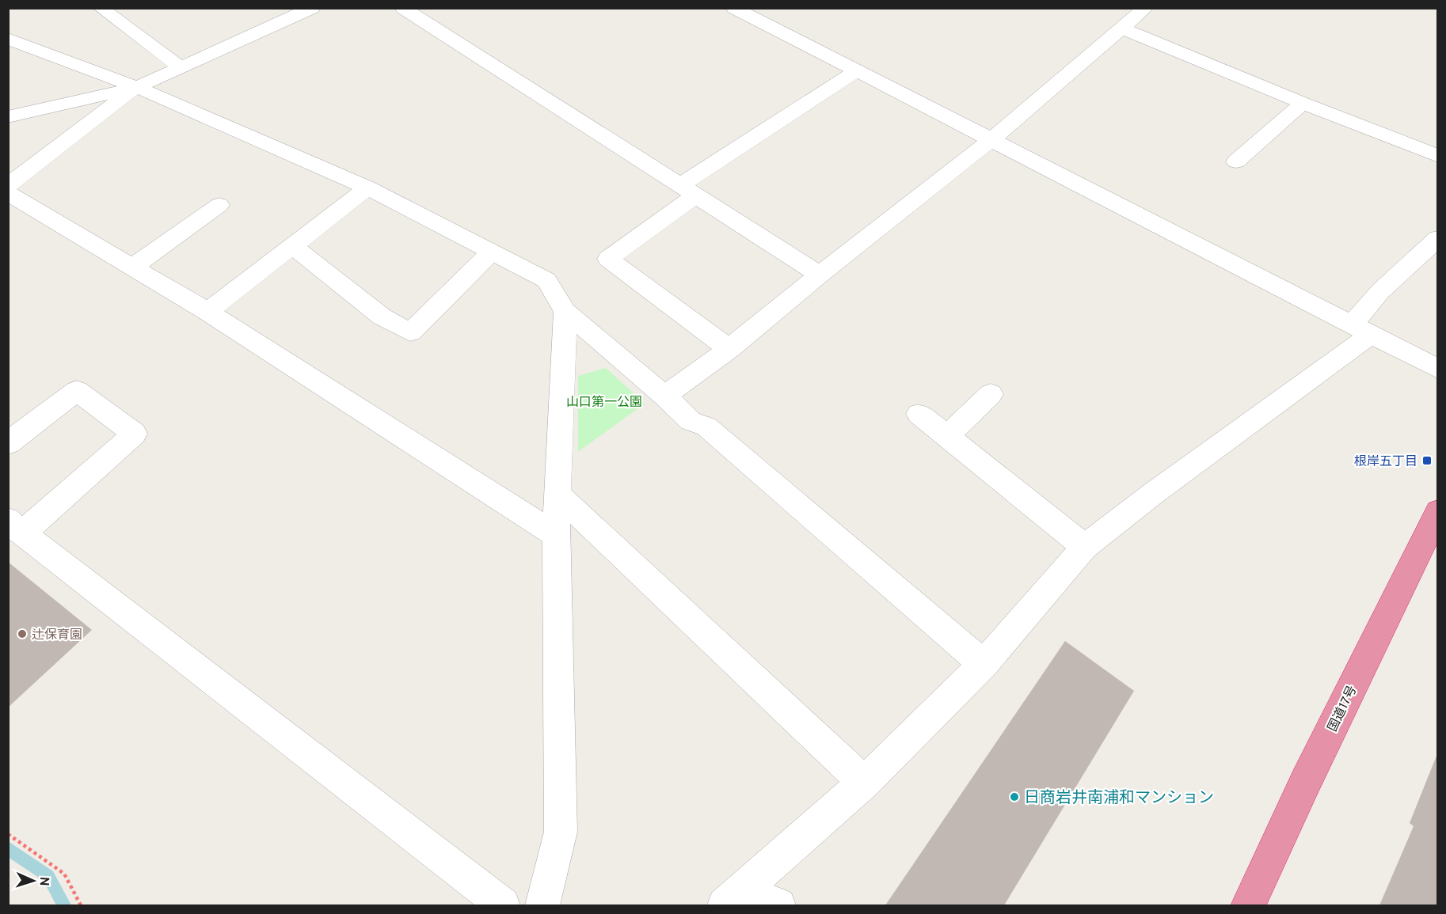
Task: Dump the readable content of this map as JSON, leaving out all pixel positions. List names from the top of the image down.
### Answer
{
  "streets": {
    "highway": ["国道17号"]
  },
  "parks": ["山口第一公園"],
  "places": {
    "transit": ["根岸五丁目"],
    "other": ["辻保育園", "日商岩井南浦和マンション"]
  },
  "north": "right"
}
